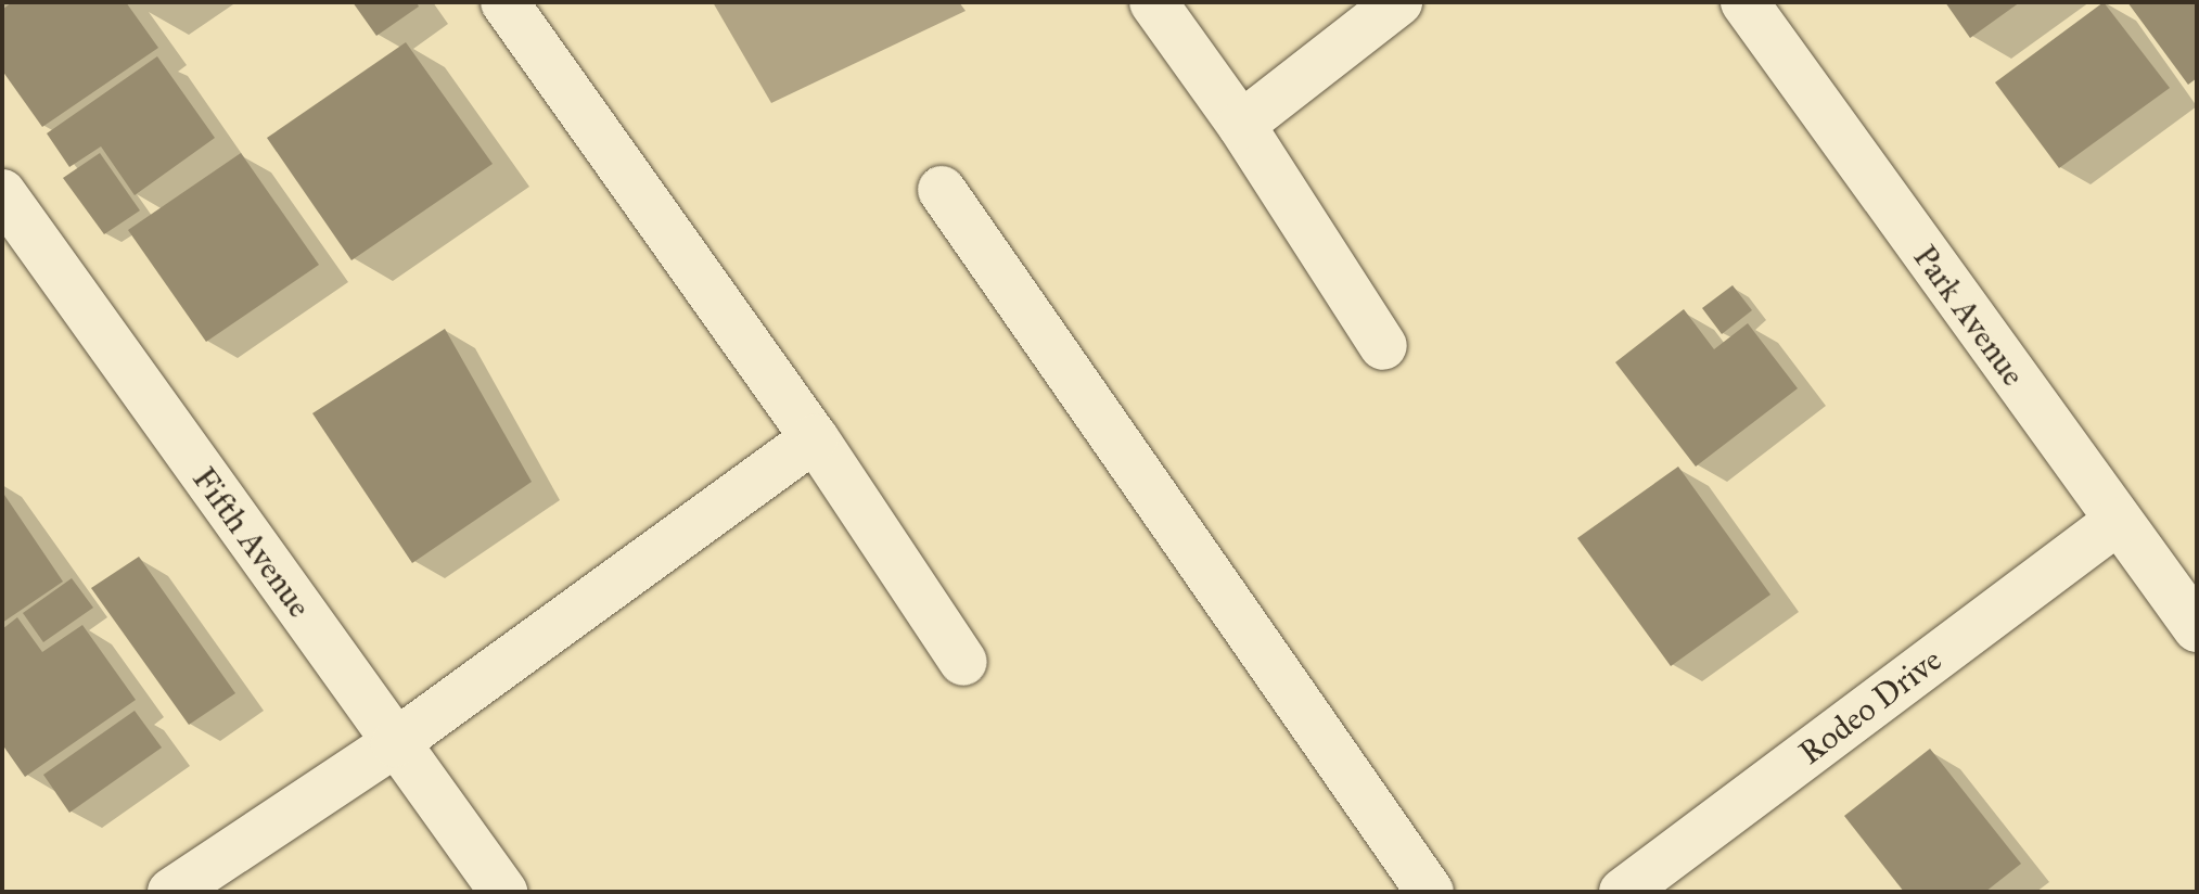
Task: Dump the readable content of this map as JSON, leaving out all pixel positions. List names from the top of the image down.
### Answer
{
  "streets": {
    "street": ["Park Avenue", "Fifth Avenue", "Rodeo Drive"]
  },
  "crossings": [
    ["Park Avenue", "Rodeo Drive"]
  ]
}
